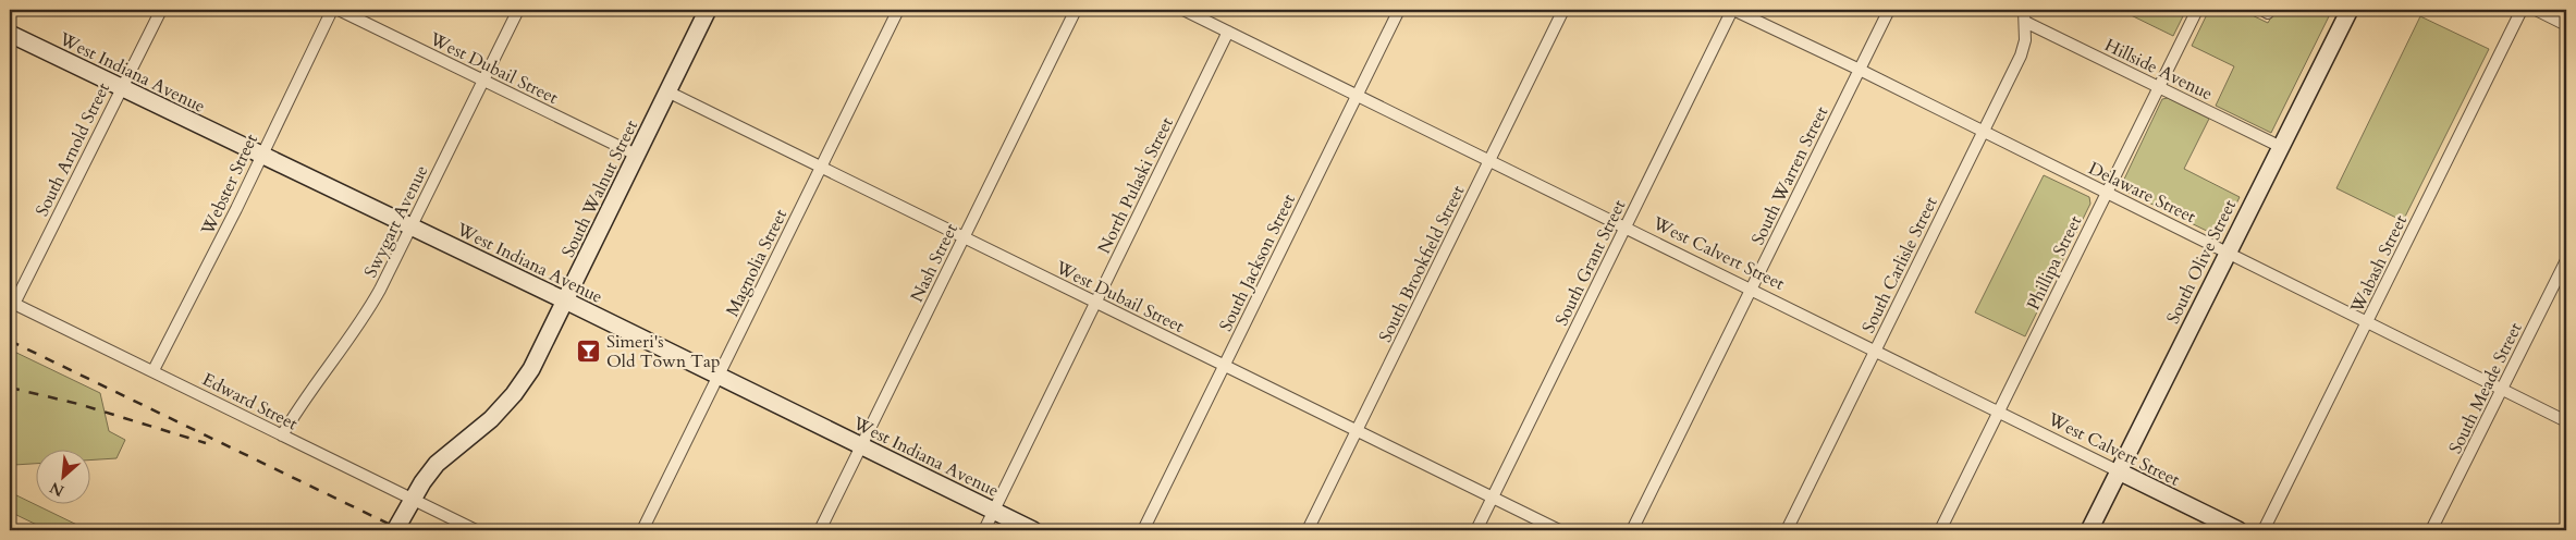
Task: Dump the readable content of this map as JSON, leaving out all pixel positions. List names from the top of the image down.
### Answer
{
  "streets": {
    "street": [
      "West Dubail Street",
      "Hillside Avenue",
      "West Indiana Avenue",
      "South Arnold Street",
      "South Warren Street",
      "Webster Street",
      "North Pulaski Street",
      "South Walnut Street",
      "Delaware Street",
      "Swygart Avenue",
      "West Calvert Street",
      "South Olive Street",
      "Magnolia Street",
      "Nash Street",
      "South Jackson Street",
      "South Grant Street",
      "Phillipa Street",
      "South Brookfield Street",
      "Wabash Street",
      "South Carlisle Street",
      "South Meade Street",
      "Edward Street"
    ]
  },
  "crossings": [
    ["West Dubail Street", "North Pulaski Street"],
    ["West Dubail Street", "South Walnut Street"],
    ["West Dubail Street", "Swygart Avenue"],
    ["West Dubail Street", "Magnolia Street"],
    ["West Dubail Street", "Nash Street"],
    ["West Dubail Street", "South Jackson Street"],
    ["West Dubail Street", "South Grant Street"],
    ["West Dubail Street", "South Brookfield Street"],
    ["Hillside Avenue", "South Olive Street"],
    ["Hillside Avenue", "Phillipa Street"],
    ["Hillside Avenue", "South Carlisle Street"],
    ["West Indiana Avenue", "South Arnold Street"],
    ["West Indiana Avenue", "Webster Street"],
    ["West Indiana Avenue", "North Pulaski Street"],
    ["West Indiana Avenue", "South Walnut Street"],
    ["West Indiana Avenue", "Swygart Avenue"],
    ["West Indiana Avenue", "Magnolia Street"],
    ["West Indiana Avenue", "Nash Street"],
    ["South Arnold Street", "Edward Street"],
    ["South Warren Street", "Delaware Street"],
    ["South Warren Street", "West Calvert Street"],
    ["Webster Street", "Edward Street"],
    ["North Pulaski Street", "West Calvert Street"],
    ["South Walnut Street", "Edward Street"],
    ["Delaware Street", "South Olive Street"],
    ["Delaware Street", "South Grant Street"],
    ["Delaware Street", "Phillipa Street"],
    ["Delaware Street", "Wabash Street"],
    ["Delaware Street", "South Carlisle Street"],
    ["Delaware Street", "South Meade Street"],
    ["Swygart Avenue", "Edward Street"],
    ["West Calvert Street", "South Olive Street"],
    ["West Calvert Street", "South Jackson Street"],
    ["West Calvert Street", "South Grant Street"],
    ["West Calvert Street", "Phillipa Street"],
    ["West Calvert Street", "South Brookfield Street"],
    ["West Calvert Street", "South Carlisle Street"]
  ],
  "places": {
    "bar": ["Simeri's Old Town Tap"]
  },
  "north": "bottom left"
}
